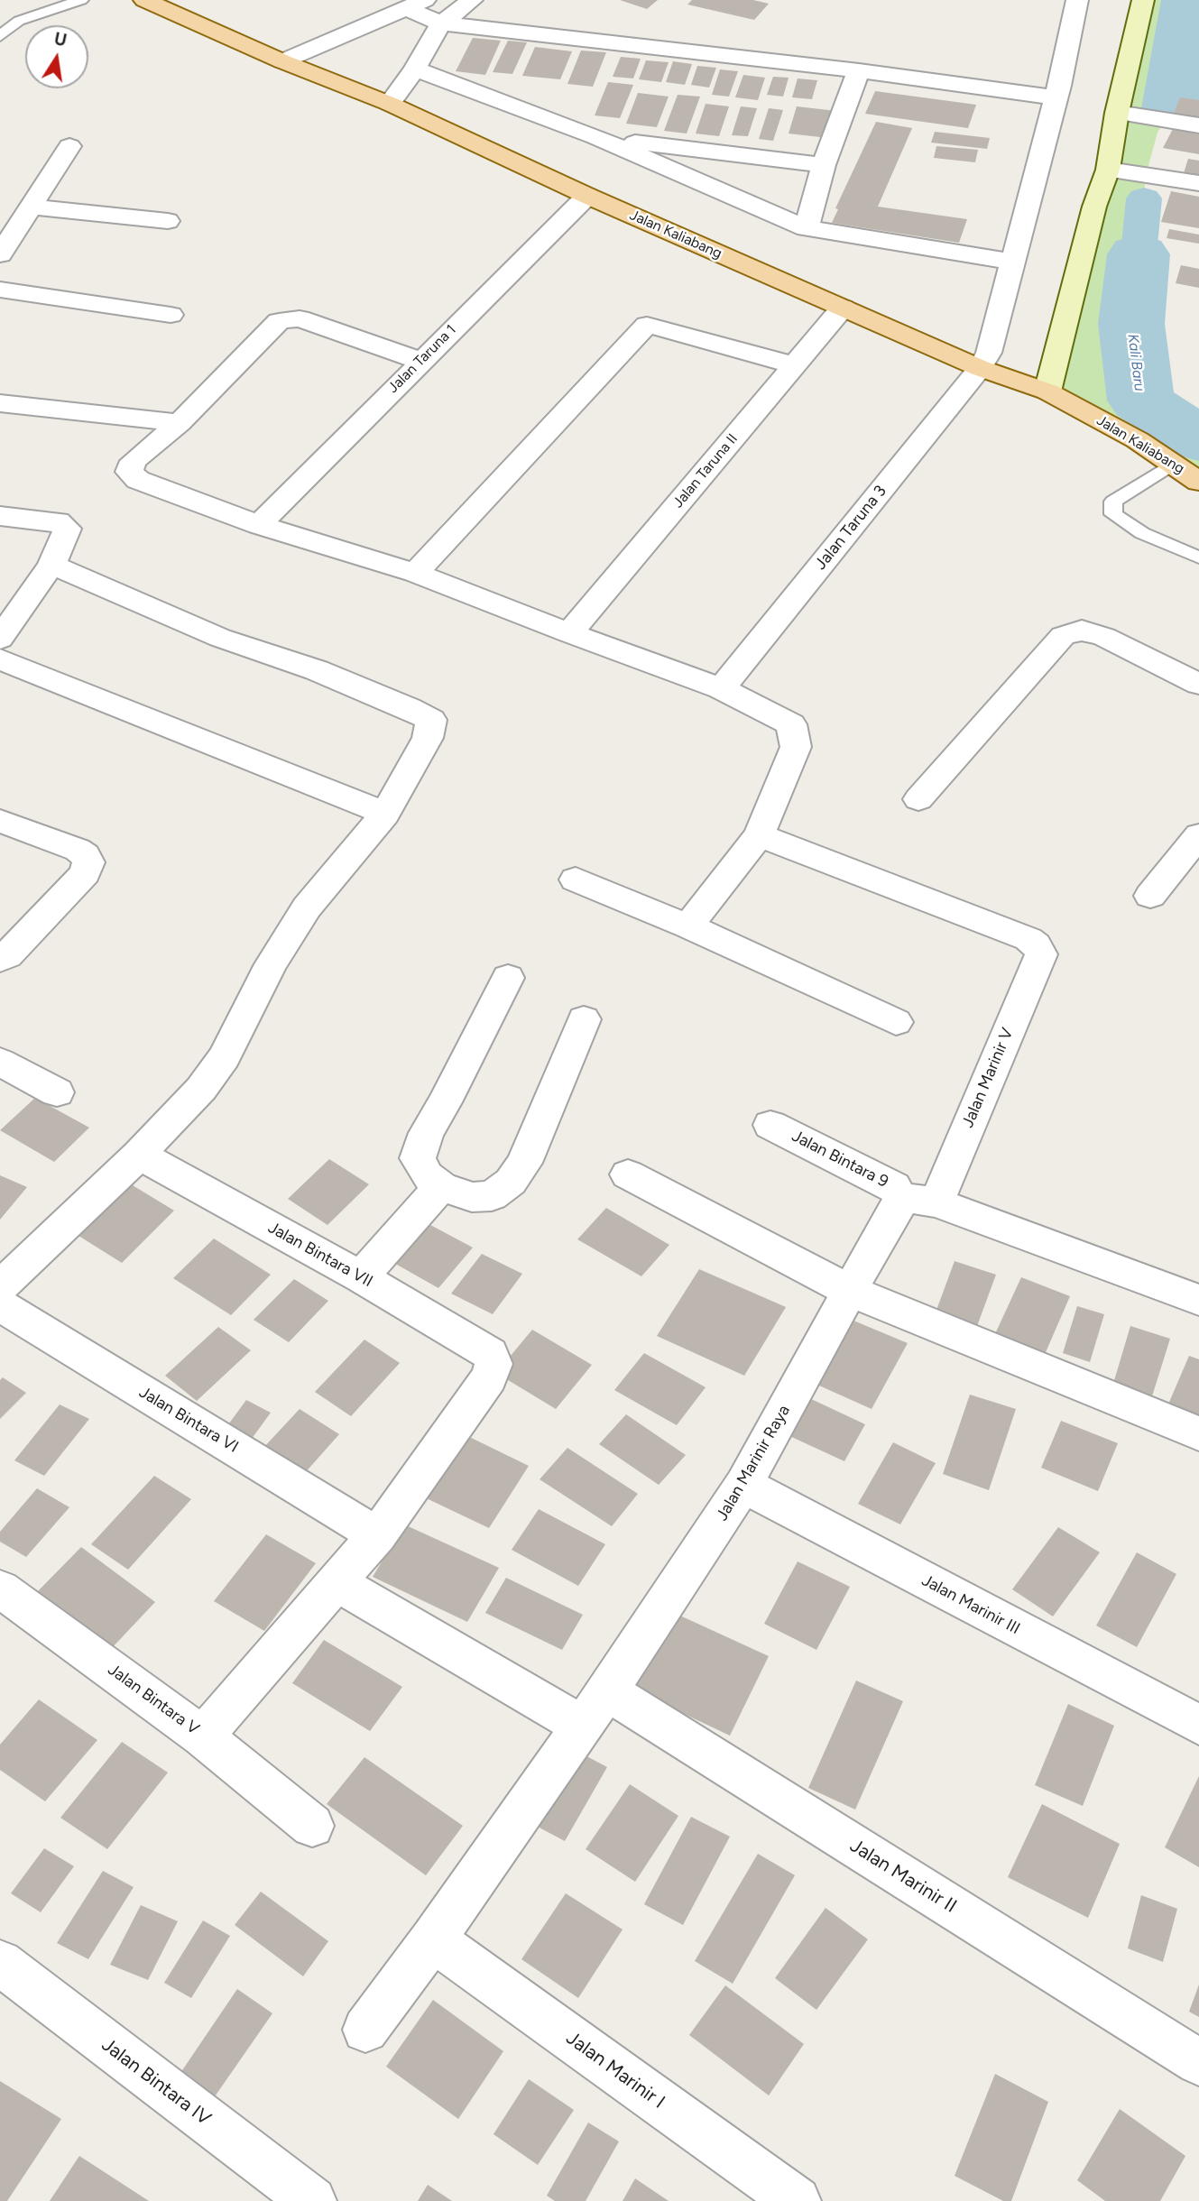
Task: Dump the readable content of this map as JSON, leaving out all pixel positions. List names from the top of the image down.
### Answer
{
  "streets": {
    "main road": ["Jalan Kaliabang"],
    "street": [
      "Jalan Taruna 1",
      "Jalan Taruna II",
      "Jalan Taruna 3",
      "Jalan Marinir V",
      "Jalan Bintara 9",
      "Jalan Bintara VII",
      "Jalan Bintara VI",
      "Jalan Marinir Raya",
      "Jalan Marinir III",
      "Jalan Bintara V",
      "Jalan Marinir II",
      "Jalan Marinir I",
      "Jalan Bintara IV"
    ]
  },
  "crossings": [
    ["Jalan Kaliabang", "Jalan Taruna 1"],
    ["Jalan Kaliabang", "Jalan Taruna II"],
    ["Jalan Kaliabang", "Jalan Taruna 3"],
    ["Jalan Marinir V", "Jalan Bintara 9"],
    ["Jalan Marinir V", "Jalan Marinir Raya"],
    ["Jalan Bintara VII", "Jalan Bintara V"],
    ["Jalan Bintara VI", "Jalan Bintara V"],
    ["Jalan Marinir Raya", "Jalan Marinir III"],
    ["Jalan Marinir Raya", "Jalan Marinir II"],
    ["Jalan Marinir Raya", "Jalan Marinir I"]
  ],
  "water": ["Kali Baru"],
  "north": "top"
}
